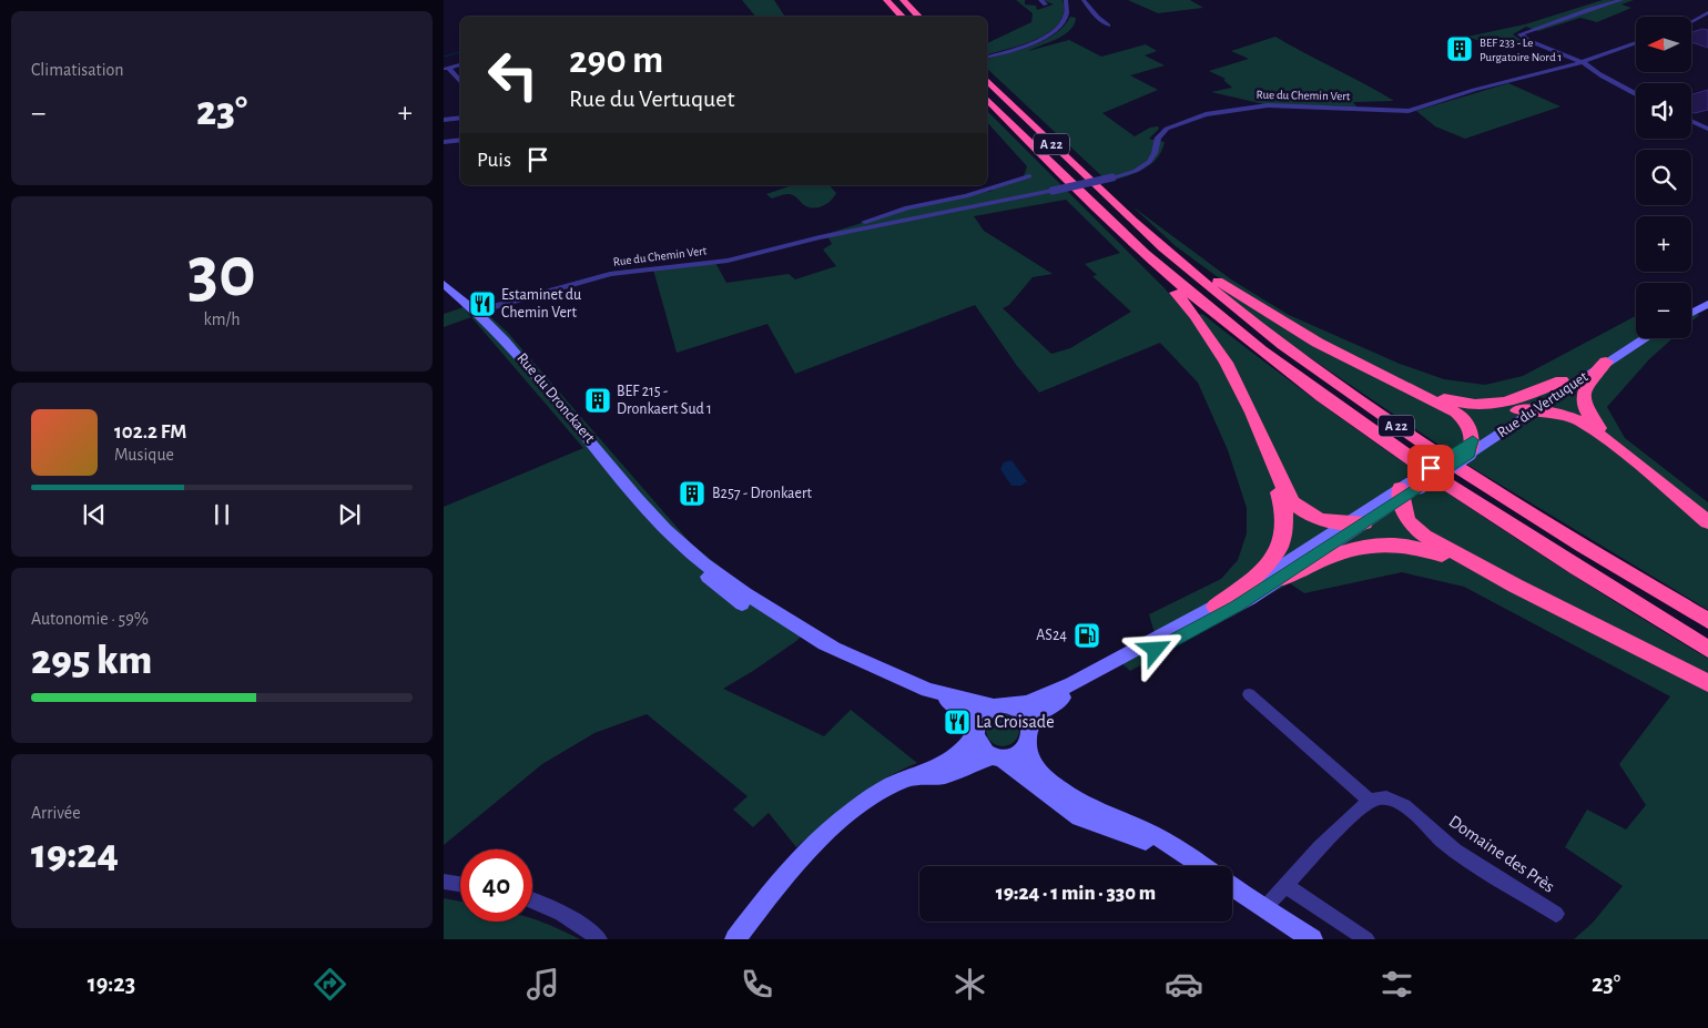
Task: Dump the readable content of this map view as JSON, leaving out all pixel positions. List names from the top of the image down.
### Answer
{
  "streets": {
    "highway": ["A 22"],
    "street": [
      "Rue du Chemin Vert",
      "Rue du Dronckaert",
      "Rue du Vertuquet",
      "Domaine des Près"
    ]
  },
  "crossings": [
    ["Rue du Chemin Vert", "Rue du Dronckaert"]
  ],
  "places": {
    "building": ["BEF 233 - Le Purgatoire Nord 1", "BEF 215 - Dronkaert Sud 1", "B257 - Dronkaert"],
    "restaurant": ["Estaminet du Chemin Vert", "La Croisade"],
    "fuel station": ["AS24"]
  },
  "north": "left",
  "page": {
    "tile": [
      "Climatisation",
      ["30", "km/h"],
      ["Autonomie · 59%", "295 km"],
      ["Arrivée", "19:24"]
    ],
    "map_buttons": ["+", "−"],
    "turn": ["290 m", "Rue du Vertuquet"],
    "heat": ["−", "23°", "+"],
    "then": "Puis",
    "song": ["102.2 FM", "Musique"],
    "limit": "40",
    "trip": "19:24 · 1 min · 330 m",
    "tabs": ["19:23", "23°"]
  }
}
